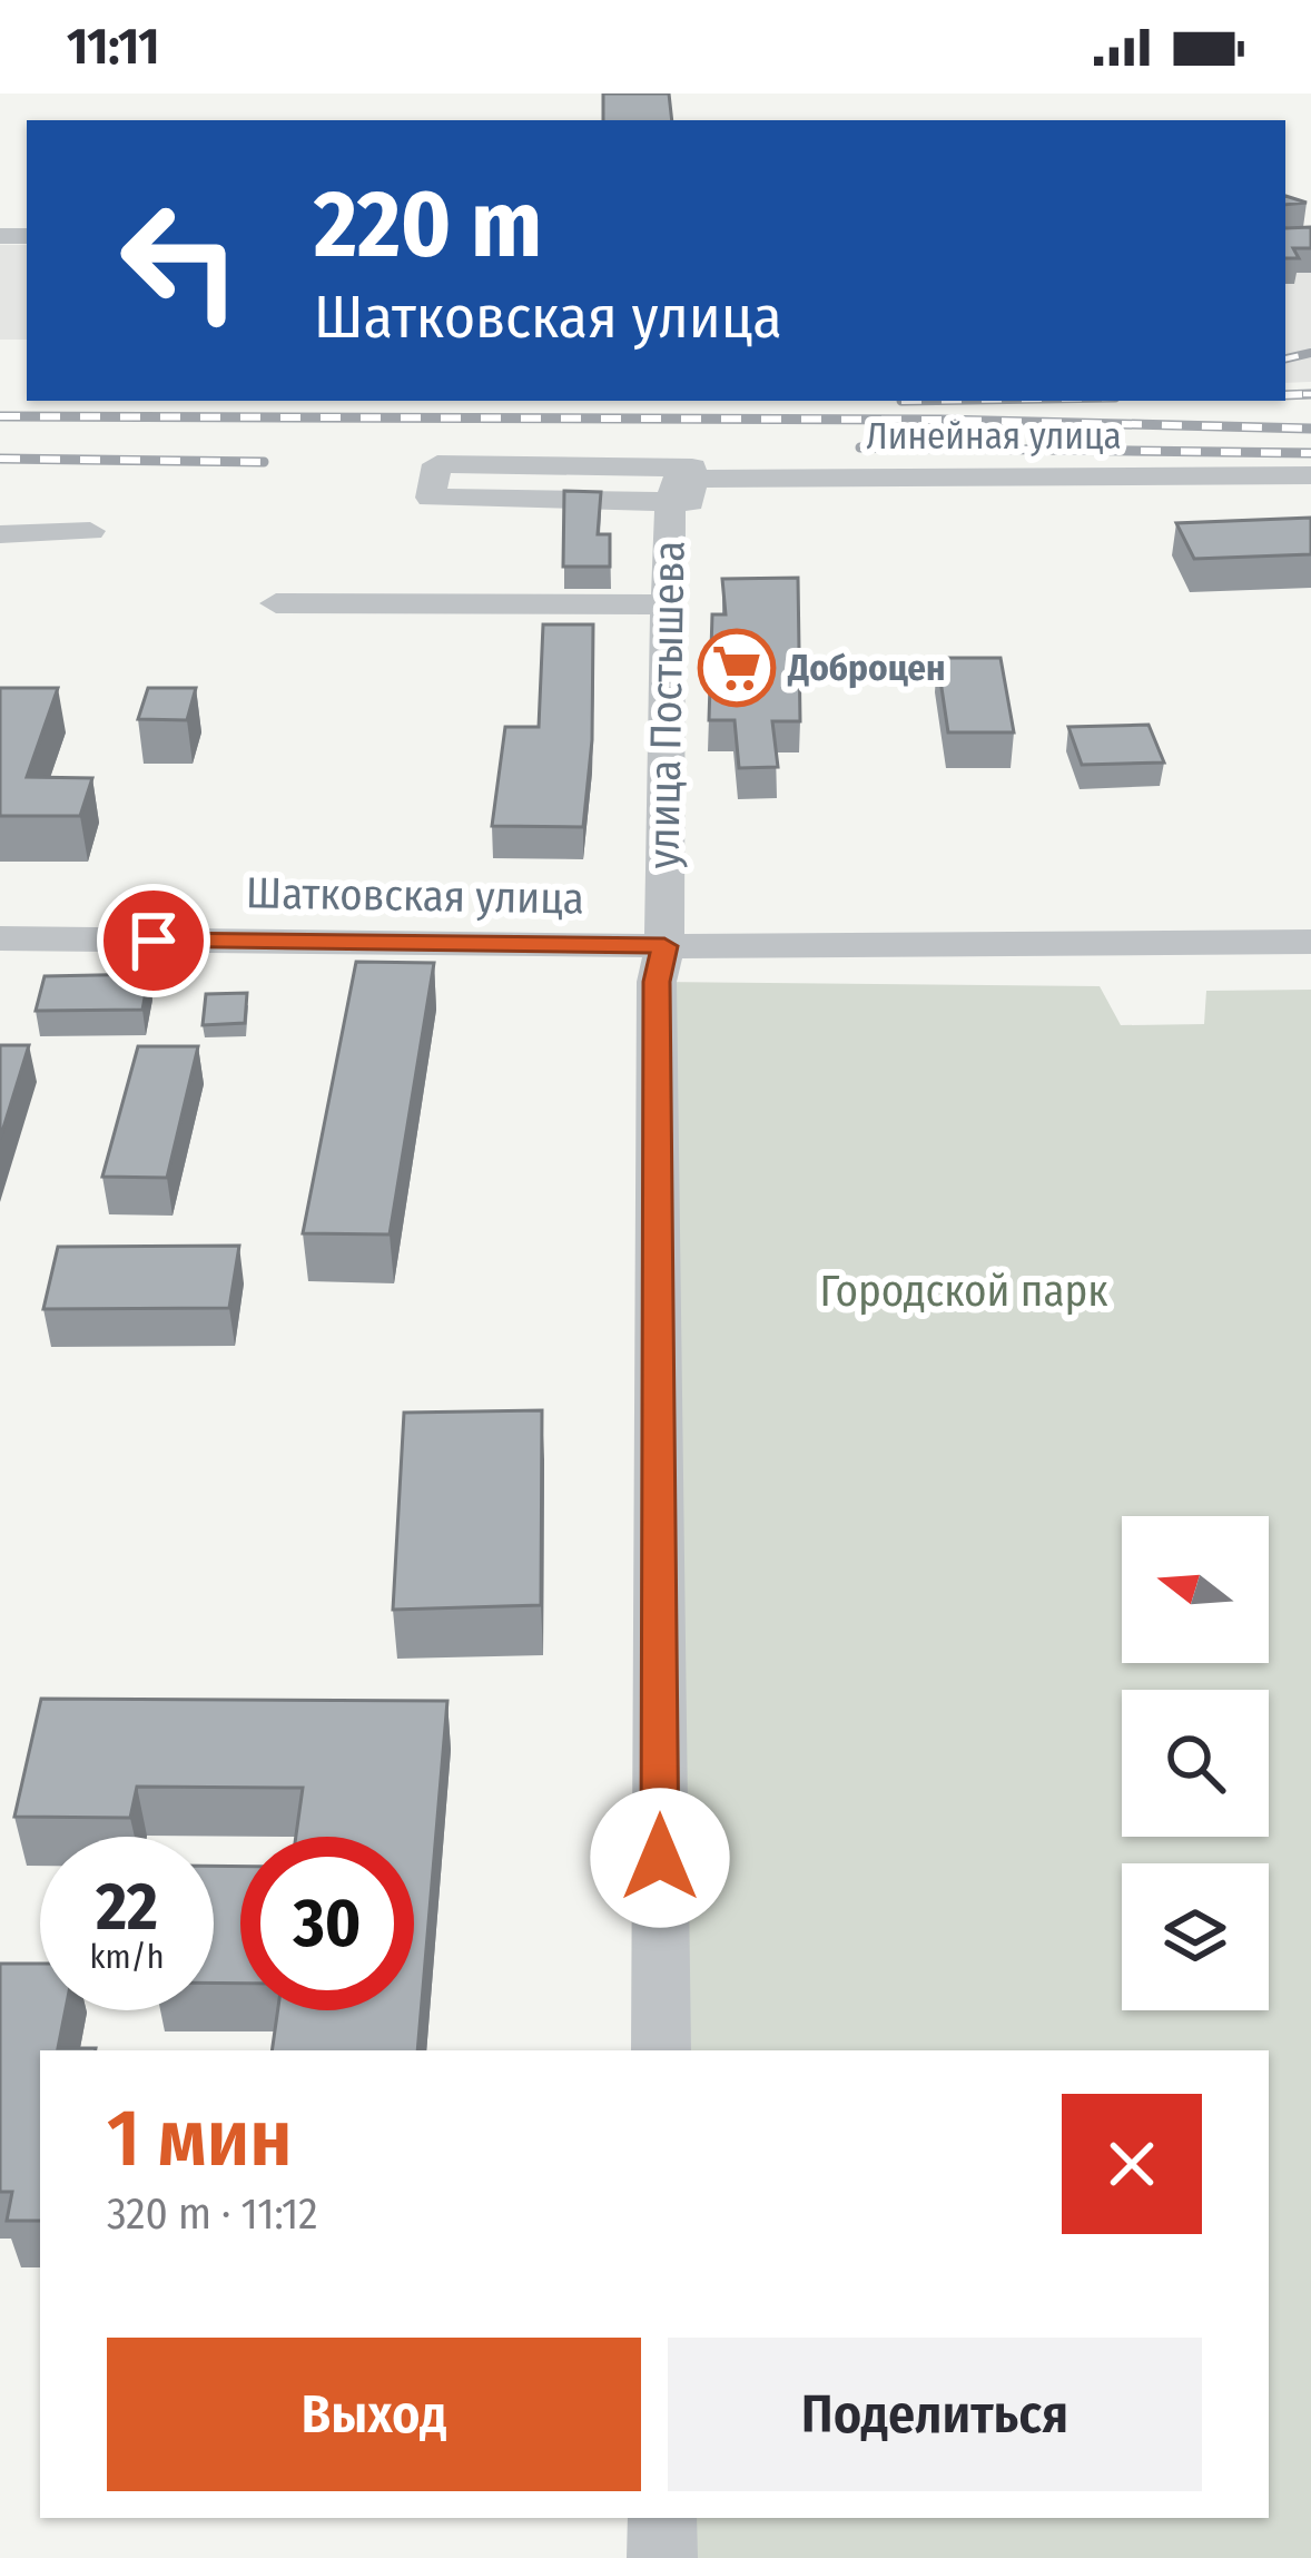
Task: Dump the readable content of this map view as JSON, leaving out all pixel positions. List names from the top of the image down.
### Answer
{
  "streets": {
    "street": ["Линейная улица", "улица Постышева", "Шатковская улица"]
  },
  "crossings": [
    ["Линейная улица", "улица Постышева"],
    ["улица Постышева", "Шатковская улица"]
  ],
  "parks": ["Городской парк"],
  "places": {
    "supermarket": ["Доброцен"]
  },
  "north": "left",
  "page": {
    "status": "11:11",
    "turn": ["220 m", "Шатковская улица"],
    "speed": "22 km/h",
    "limit": "30",
    "heading": ["1 мин", "320 m · 11:12"],
    "buttons": ["Выход", "Поделиться"]
  }
}
